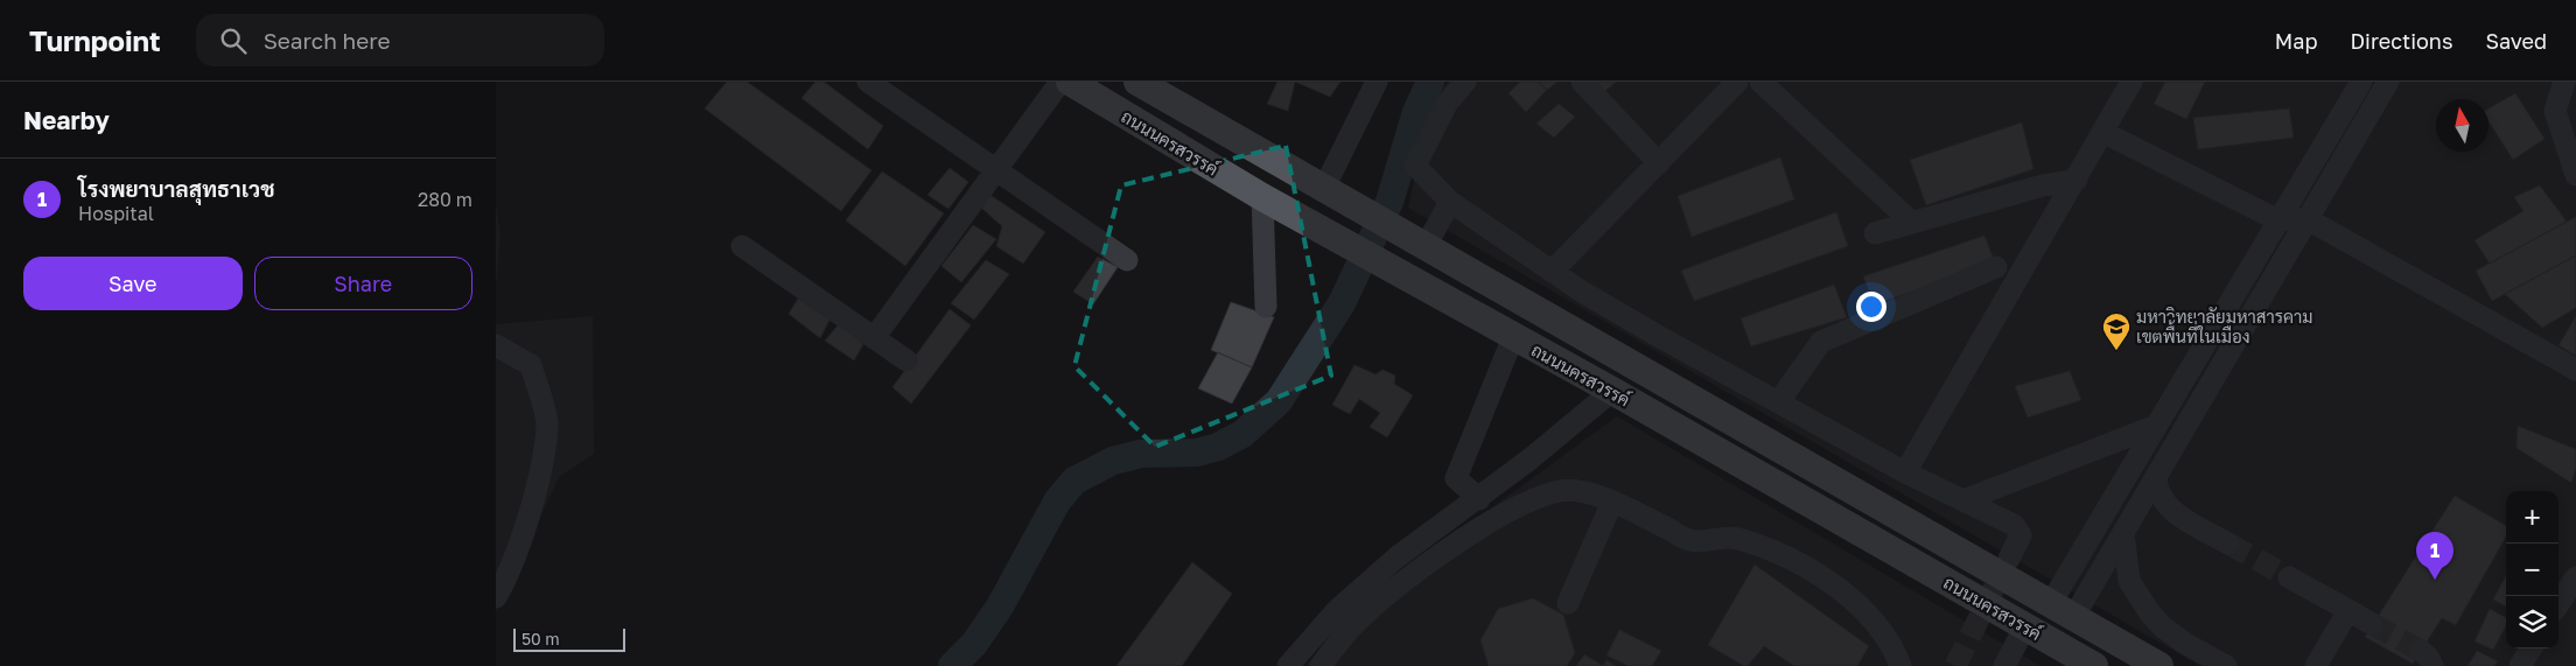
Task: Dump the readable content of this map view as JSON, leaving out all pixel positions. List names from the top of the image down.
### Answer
{
  "streets": {
    "main road": ["ถนนนครสวรรค์"]
  },
  "places": {
    "school or university": ["มหาวิทยาลัยมหาสารคาม เขตพื้นที่ในเมือง"]
  },
  "scale_bar": "50 m",
  "north": "top",
  "page": {
    "header": "Turnpoint",
    "search": "Search here",
    "nav": ["Map", "Directions", "Saved"],
    "heading": "Nearby",
    "list": [
      {
        "mark": "1",
        "name": "โรงพยาบาลสุทธาเวช",
        "note": "Hospital",
        "value": "280 m"
      }
    ],
    "buttons": ["Save", "Share"],
    "map_buttons": ["+", "−"],
    "pins": "1",
    "scale": "50 m"
  }
}
